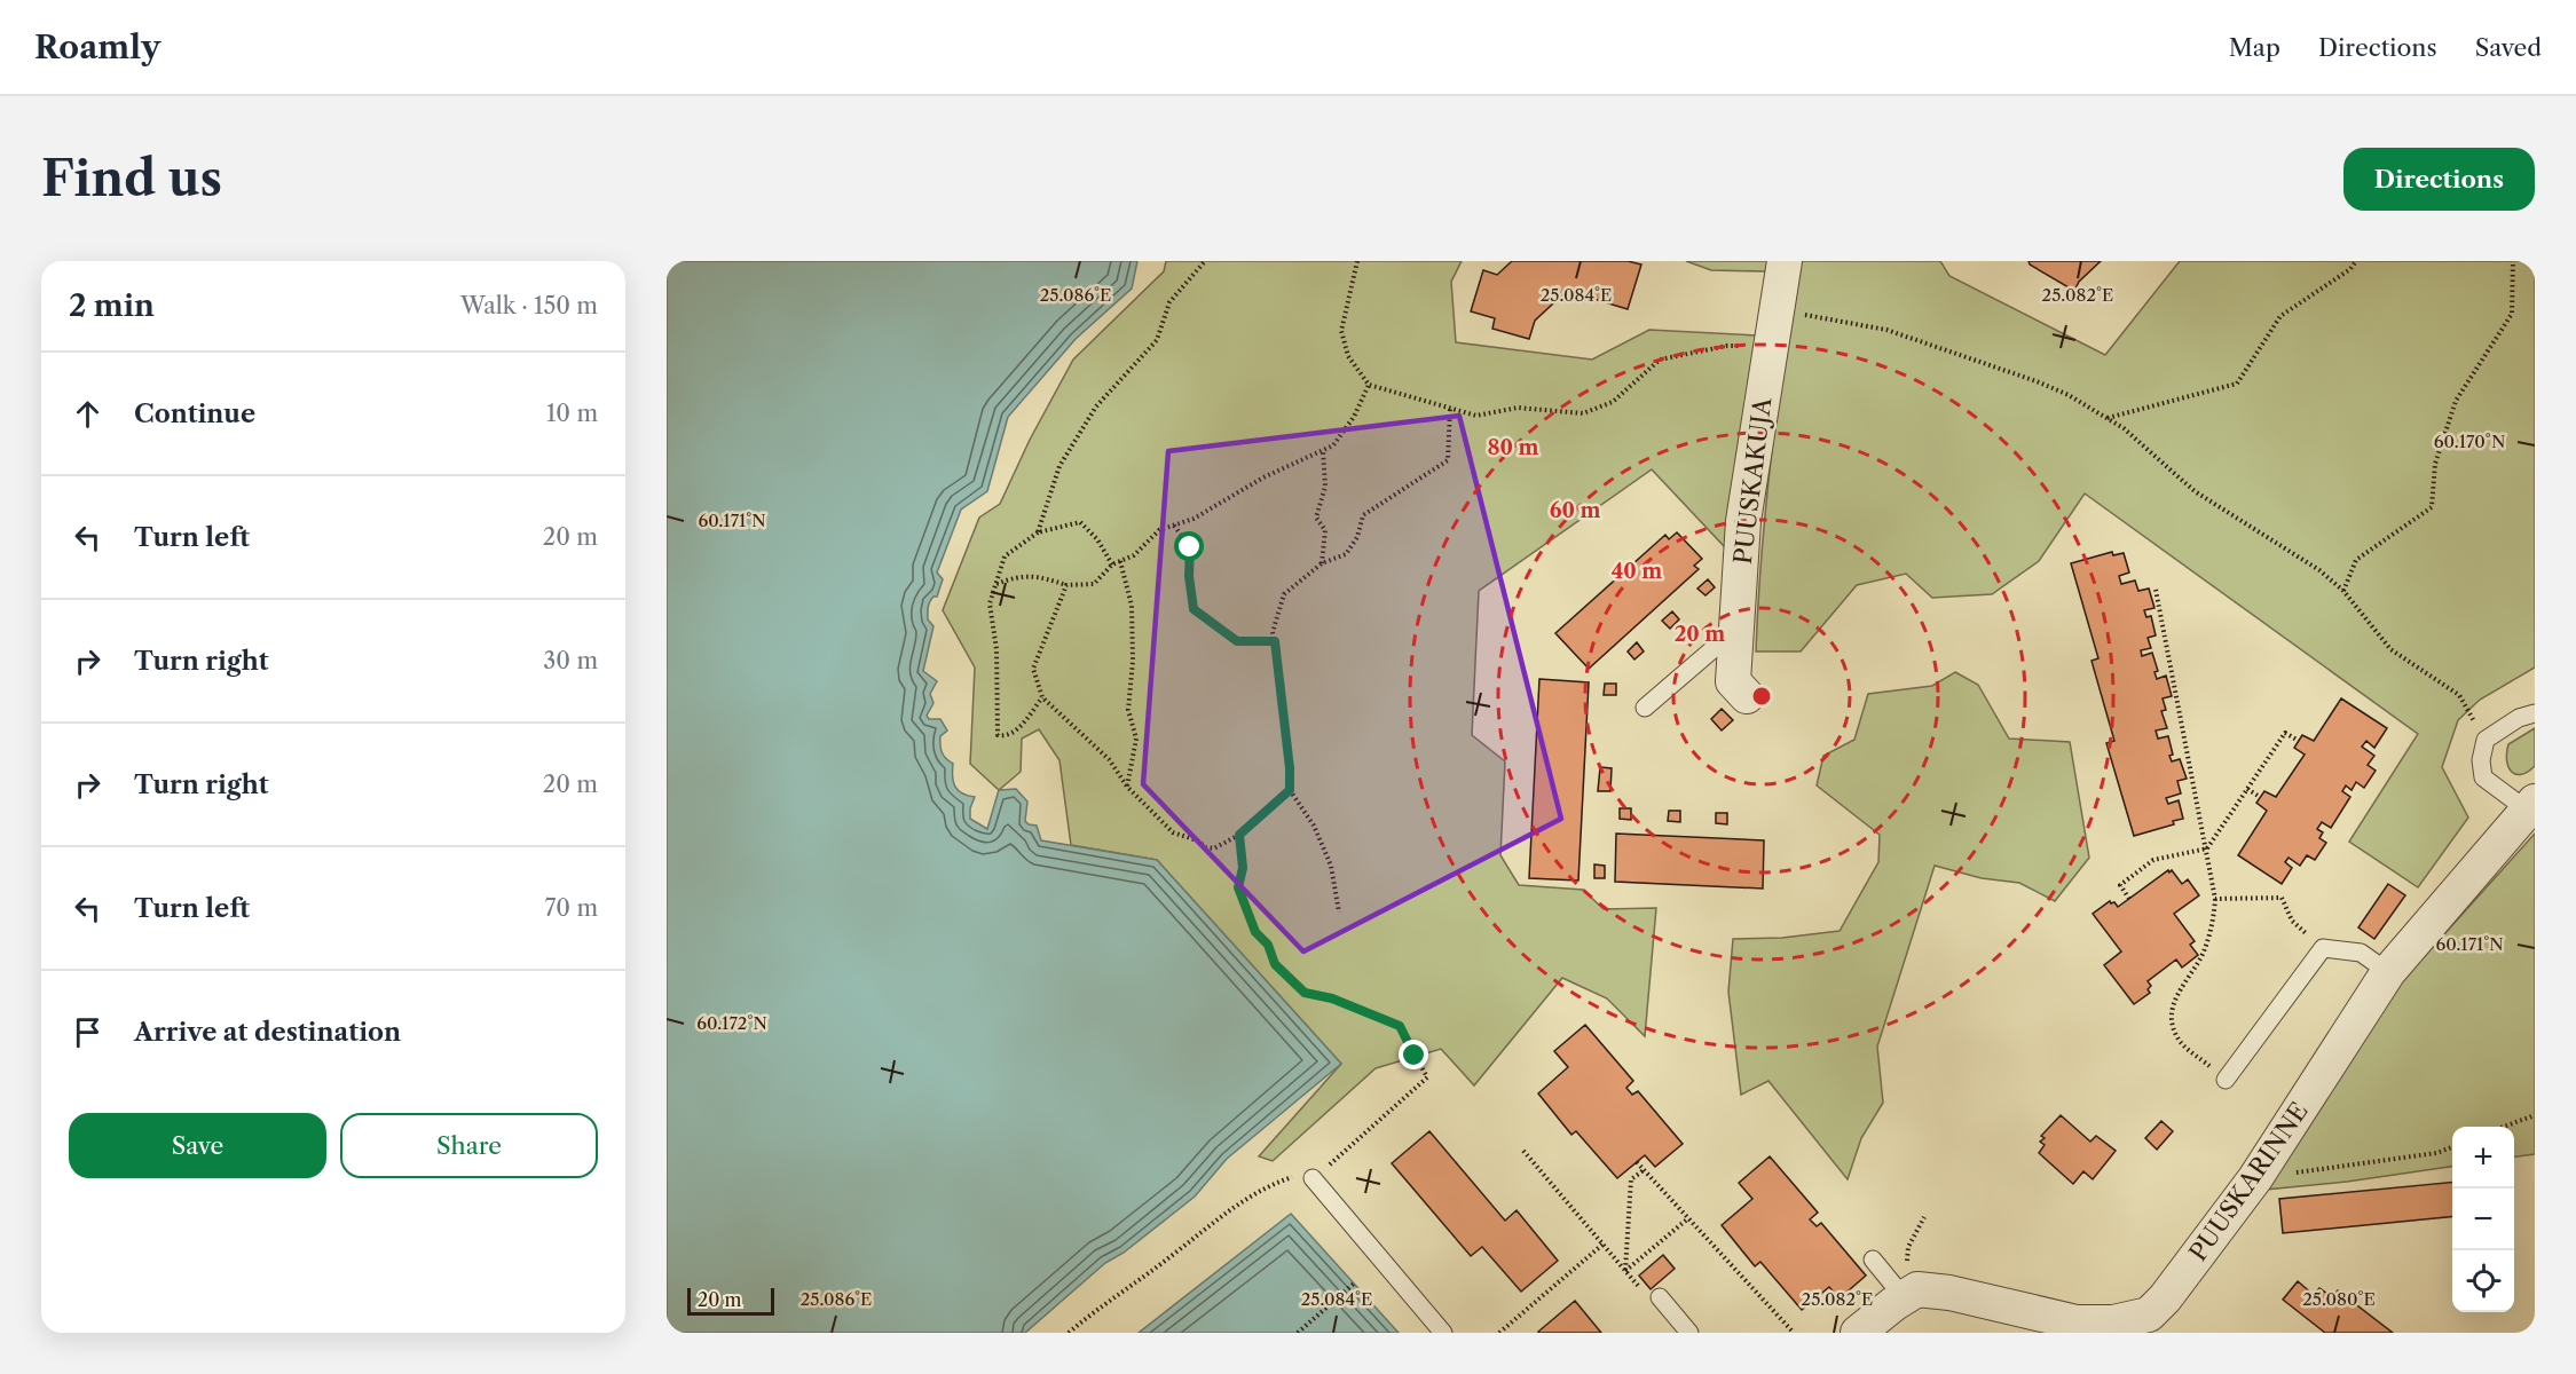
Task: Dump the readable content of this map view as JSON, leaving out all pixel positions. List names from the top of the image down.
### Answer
{
  "streets": {
    "street": ["PUUSKAKUJA", "PUUSKARINNE"]
  },
  "scale_bar": "20 m",
  "page": {
    "header": "Roamly",
    "nav": ["Map", "Directions", "Saved"],
    "buttons": [
      "Directions",
      ["Save", "Share"]
    ],
    "title": "Find us",
    "heading": ["2 min", "Walk · 150 m"],
    "list": [
      ["Continue", "10 m"],
      ["Turn left", "20 m"],
      ["Turn right", "30 m"],
      ["Turn right", "20 m"],
      ["Turn left", "70 m"],
      "Arrive at destination"
    ],
    "map_buttons": ["+", "−"],
    "scale": "20 m"
  },
  "coordinates": [
    "25.086°E",
    "25.084°E",
    "25.082°E",
    "60.170°N",
    "60.171°N",
    "60.172°N",
    "25.080°E"
  ],
  "rings": [
    "80 m",
    "60 m",
    "40 m",
    "20 m"
  ]
}
